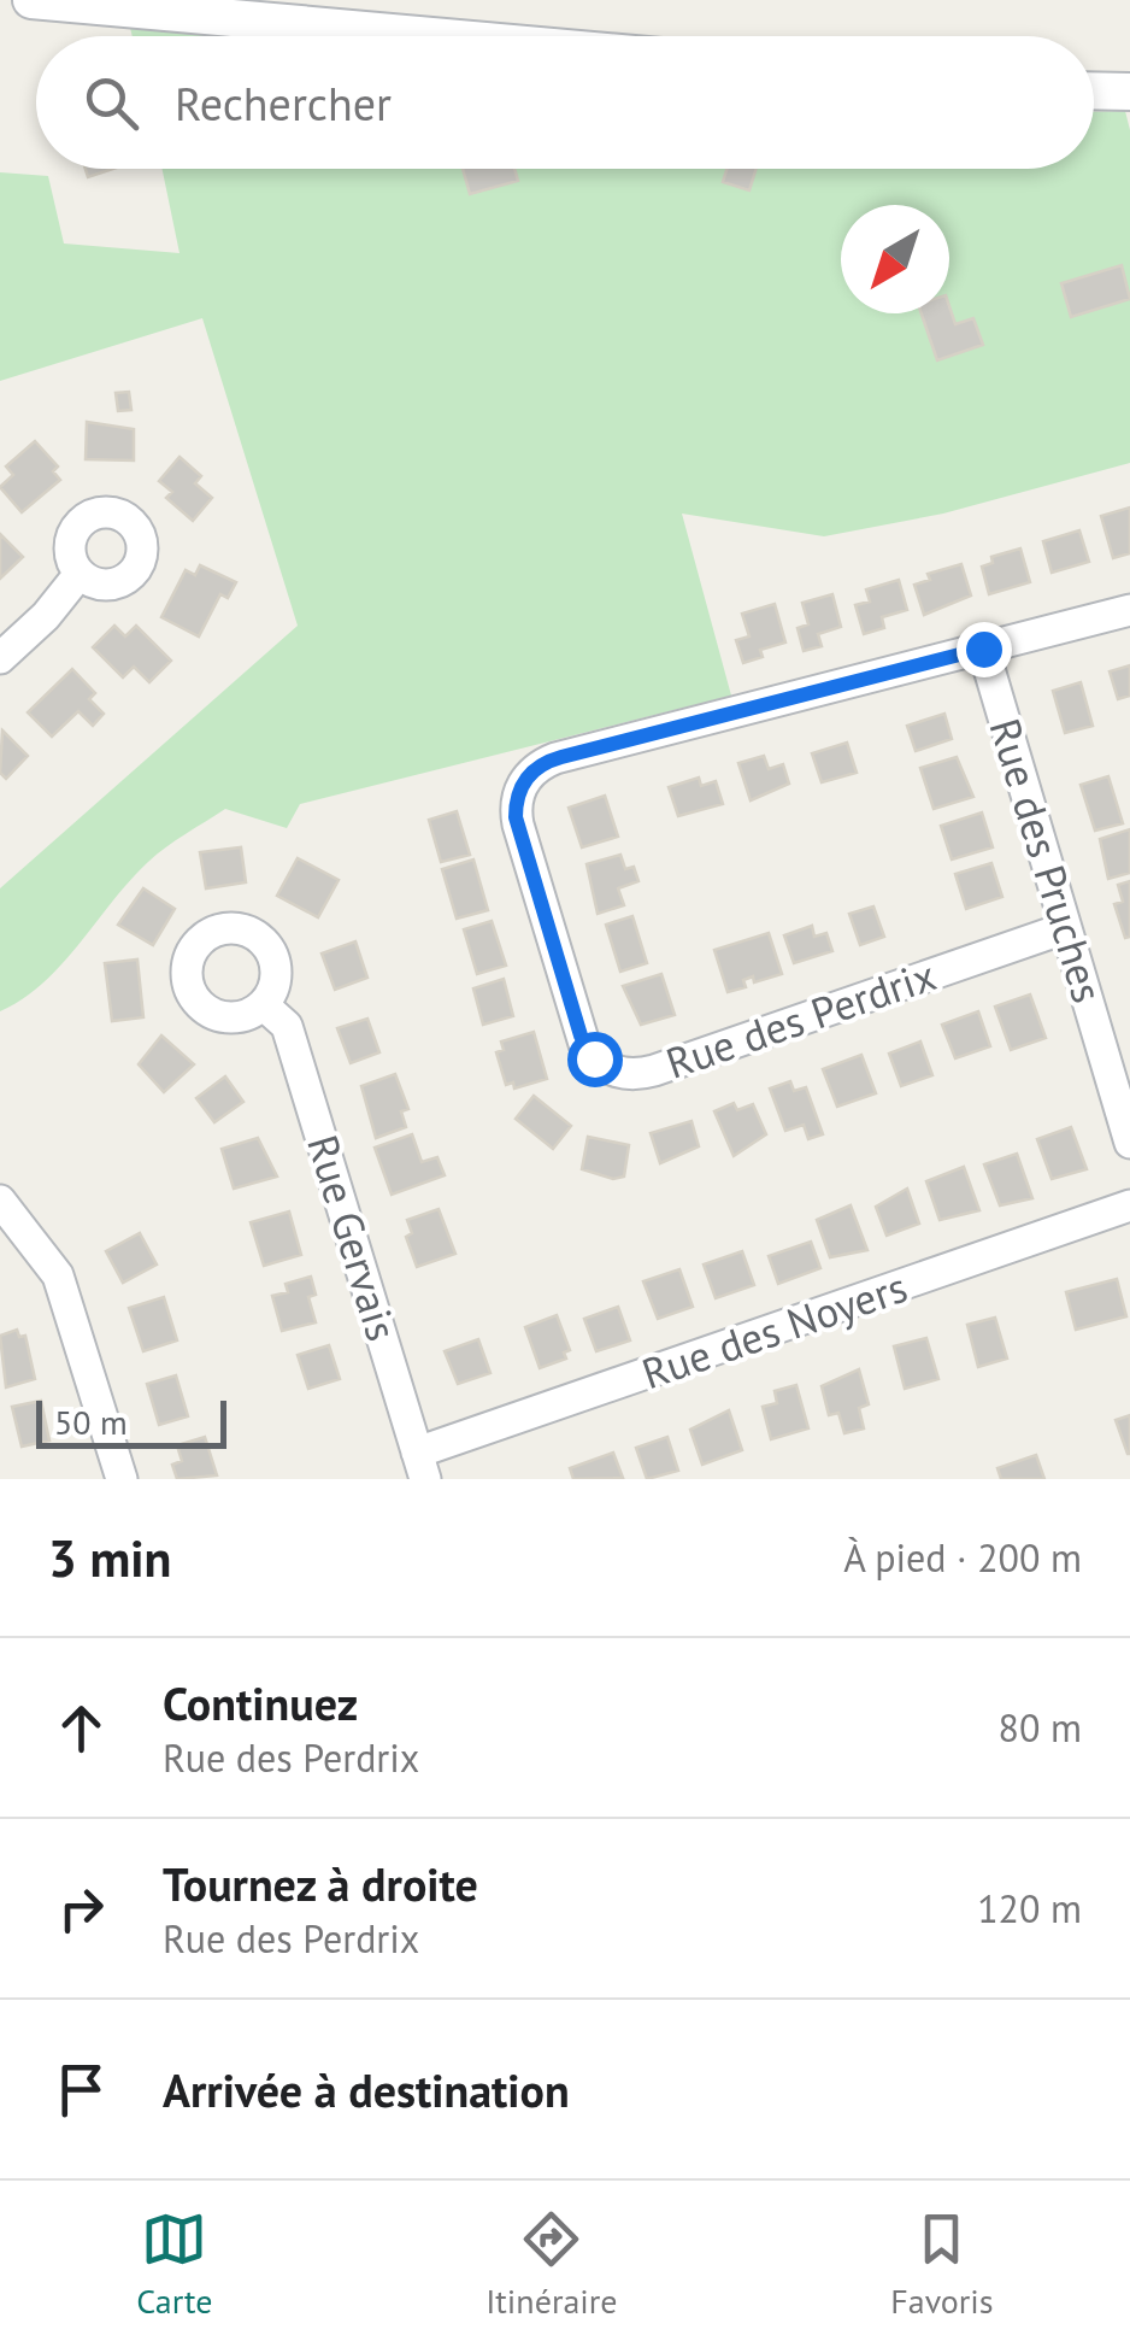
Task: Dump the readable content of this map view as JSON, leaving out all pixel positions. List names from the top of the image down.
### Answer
{
  "streets": {
    "street": [
      "Rue des Pruches",
      "Rue des Perdrix",
      "Rue Gervais",
      "Rue des Noyers"
    ]
  },
  "crossings": [
    ["Rue des Pruches", "Rue des Perdrix"],
    ["Rue Gervais", "Rue des Noyers"]
  ],
  "scale_bar": "50 m",
  "north": "bottom left",
  "page": {
    "search": "Rechercher",
    "scale": "50 m",
    "heading": ["3 min", "À pied · 200 m"],
    "list": [
      ["Continuez", "Rue des Perdrix", "80 m"],
      ["Tournez à droite", "Rue des Perdrix", "120 m"],
      "Arrivée à destination"
    ],
    "nav": ["Carte", "Itinéraire", "Favoris"]
  }
}
